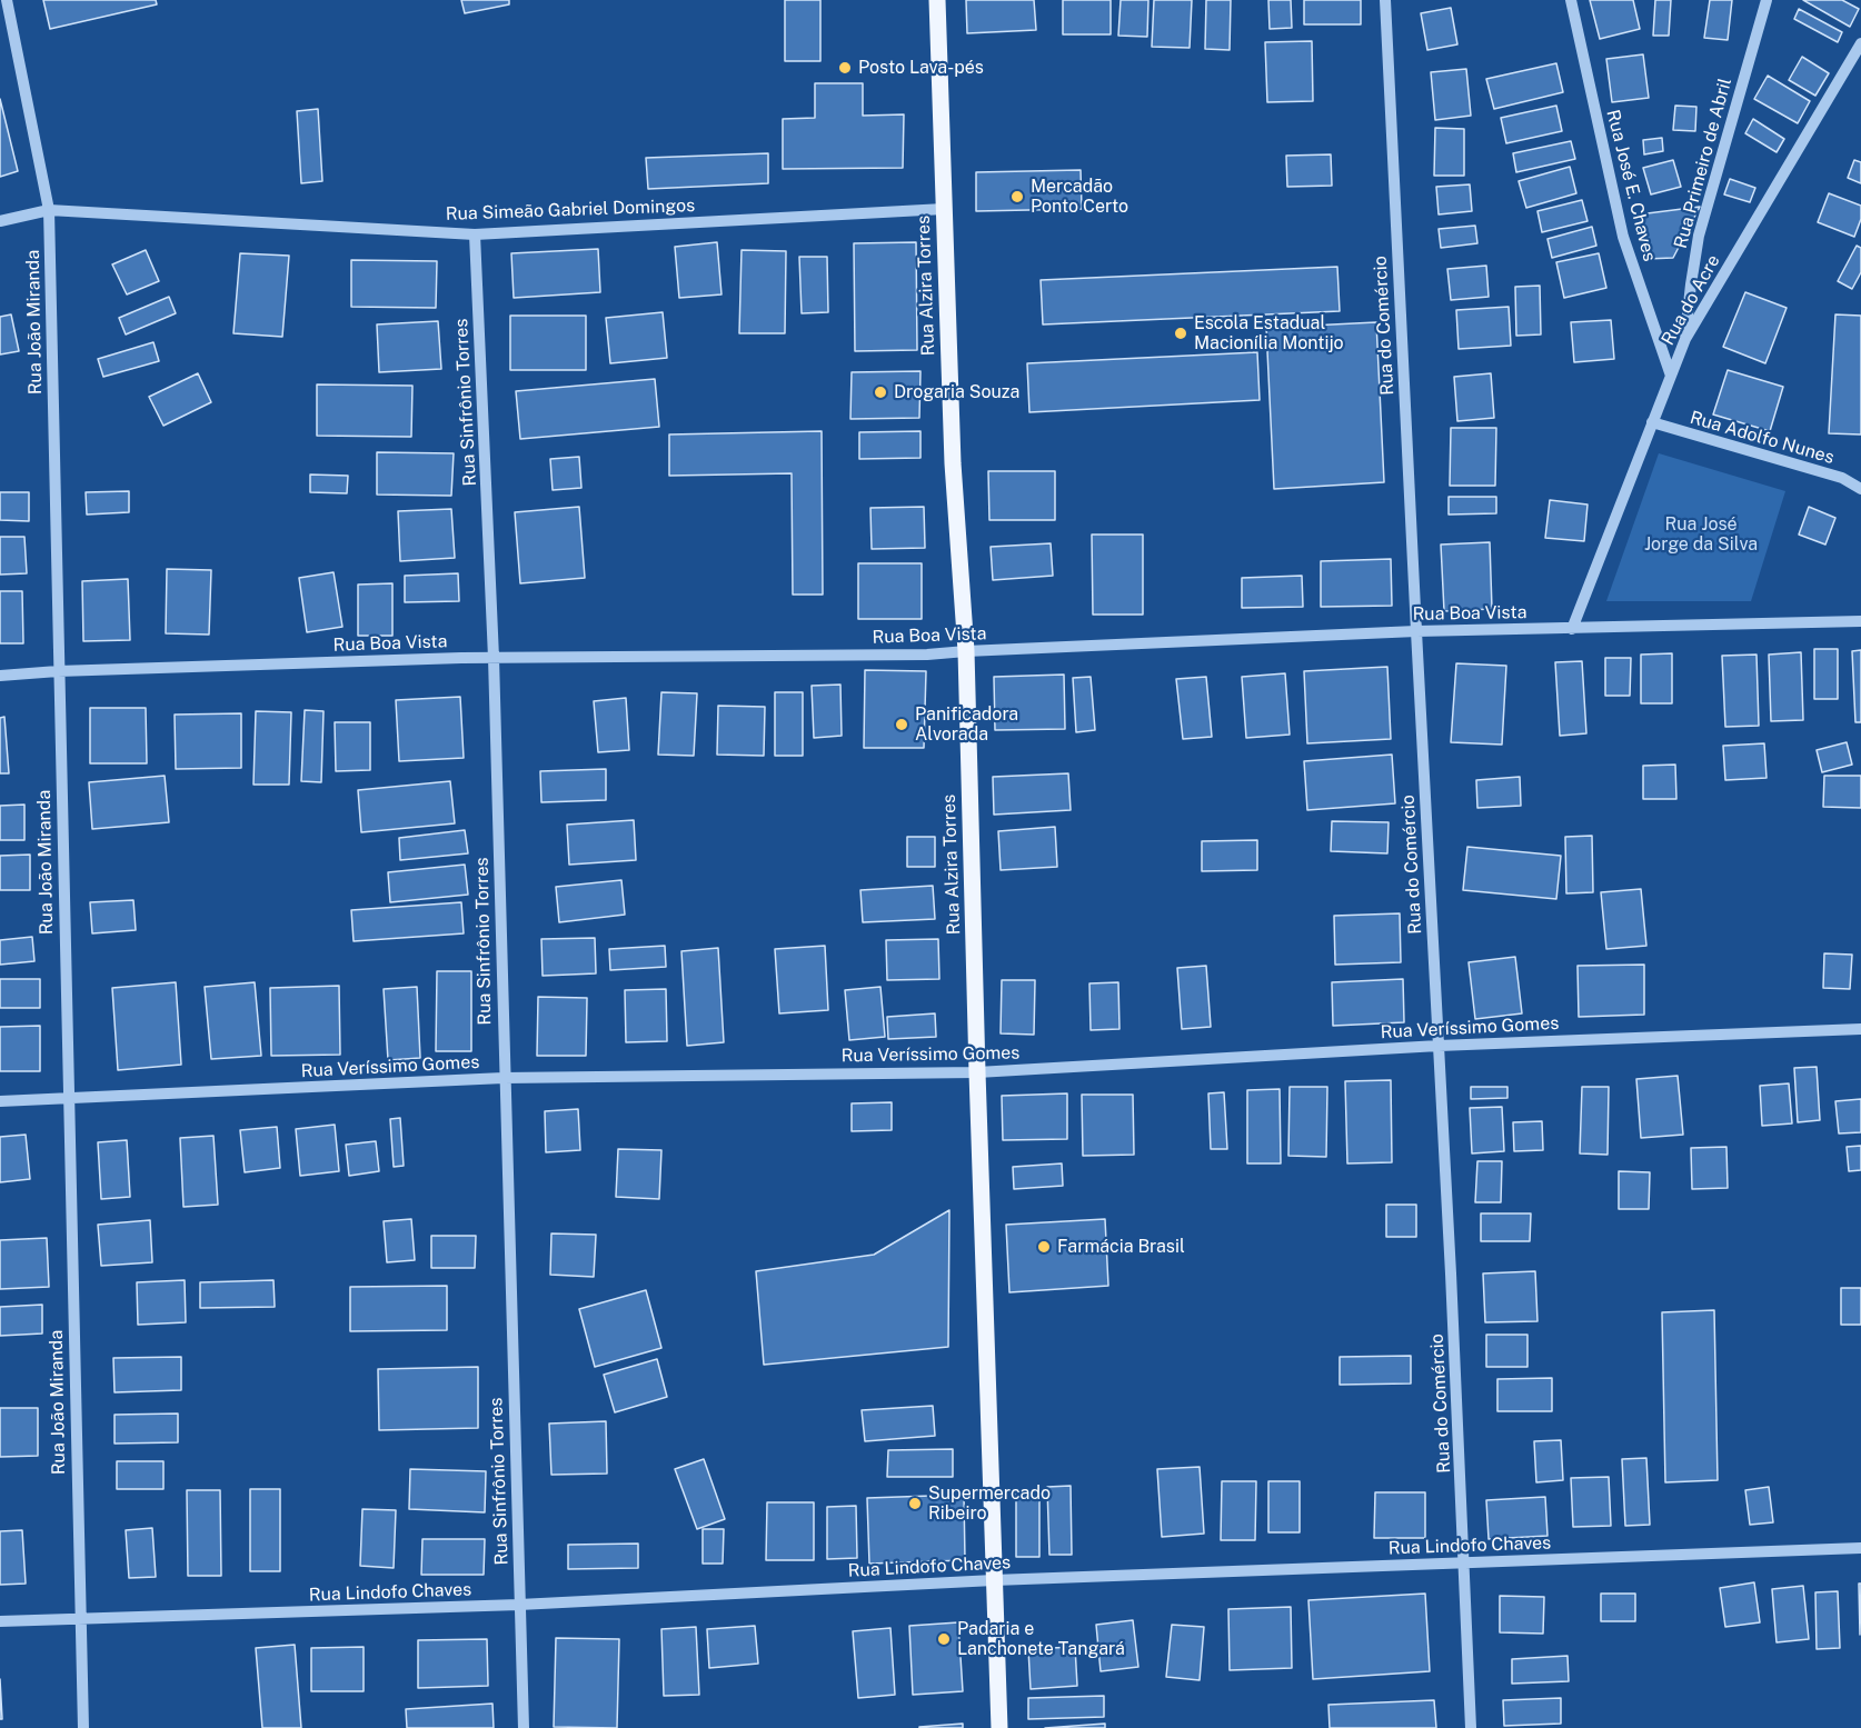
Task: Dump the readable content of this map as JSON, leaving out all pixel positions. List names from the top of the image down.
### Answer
{
  "streets": {
    "main road": ["Rua Alzira Torres"],
    "street": [
      "Rua Primeiro de Abril",
      "Rua José E. Chaves",
      "Rua Simeão Gabriel Domingos",
      "Rua do Acre",
      "Rua João Miranda",
      "Rua do Comércio",
      "Rua Sinfrônio Torres",
      "Rua Adolfo Nunes",
      "Rua Boa Vista",
      "Rua Veríssimo Gomes",
      "Rua Lindofo Chaves"
    ]
  },
  "crossings": [
    ["Rua Primeiro de Abril", "Rua do Acre"],
    ["Rua José E. Chaves", "Rua do Acre"],
    ["Rua Simeão Gabriel Domingos", "Rua Alzira Torres"],
    ["Rua Simeão Gabriel Domingos", "Rua João Miranda"],
    ["Rua Simeão Gabriel Domingos", "Rua Sinfrônio Torres"],
    ["Rua Alzira Torres", "Rua Boa Vista"],
    ["Rua Alzira Torres", "Rua Veríssimo Gomes"],
    ["Rua Alzira Torres", "Rua Lindofo Chaves"],
    ["Rua do Acre", "Rua Adolfo Nunes"],
    ["Rua do Acre", "Rua Boa Vista"],
    ["Rua João Miranda", "Rua Boa Vista"],
    ["Rua João Miranda", "Rua Veríssimo Gomes"],
    ["Rua João Miranda", "Rua Lindofo Chaves"],
    ["Rua do Comércio", "Rua Boa Vista"],
    ["Rua do Comércio", "Rua Veríssimo Gomes"],
    ["Rua do Comércio", "Rua Lindofo Chaves"],
    ["Rua Sinfrônio Torres", "Rua Boa Vista"],
    ["Rua Sinfrônio Torres", "Rua Veríssimo Gomes"],
    ["Rua Sinfrônio Torres", "Rua Lindofo Chaves"]
  ],
  "parks": ["Rua José Jorge da Silva"],
  "places": [
    "Posto Lava-pés",
    "Mercadão Ponto Certo",
    "Escola Estadual Macionília Montijo",
    "Drogaria Souza",
    "Panificadora Alvorada",
    "Farmácia Brasil",
    "Supermercado Ribeiro",
    "Padaria e Lanchonete Tangará"
  ]
}
